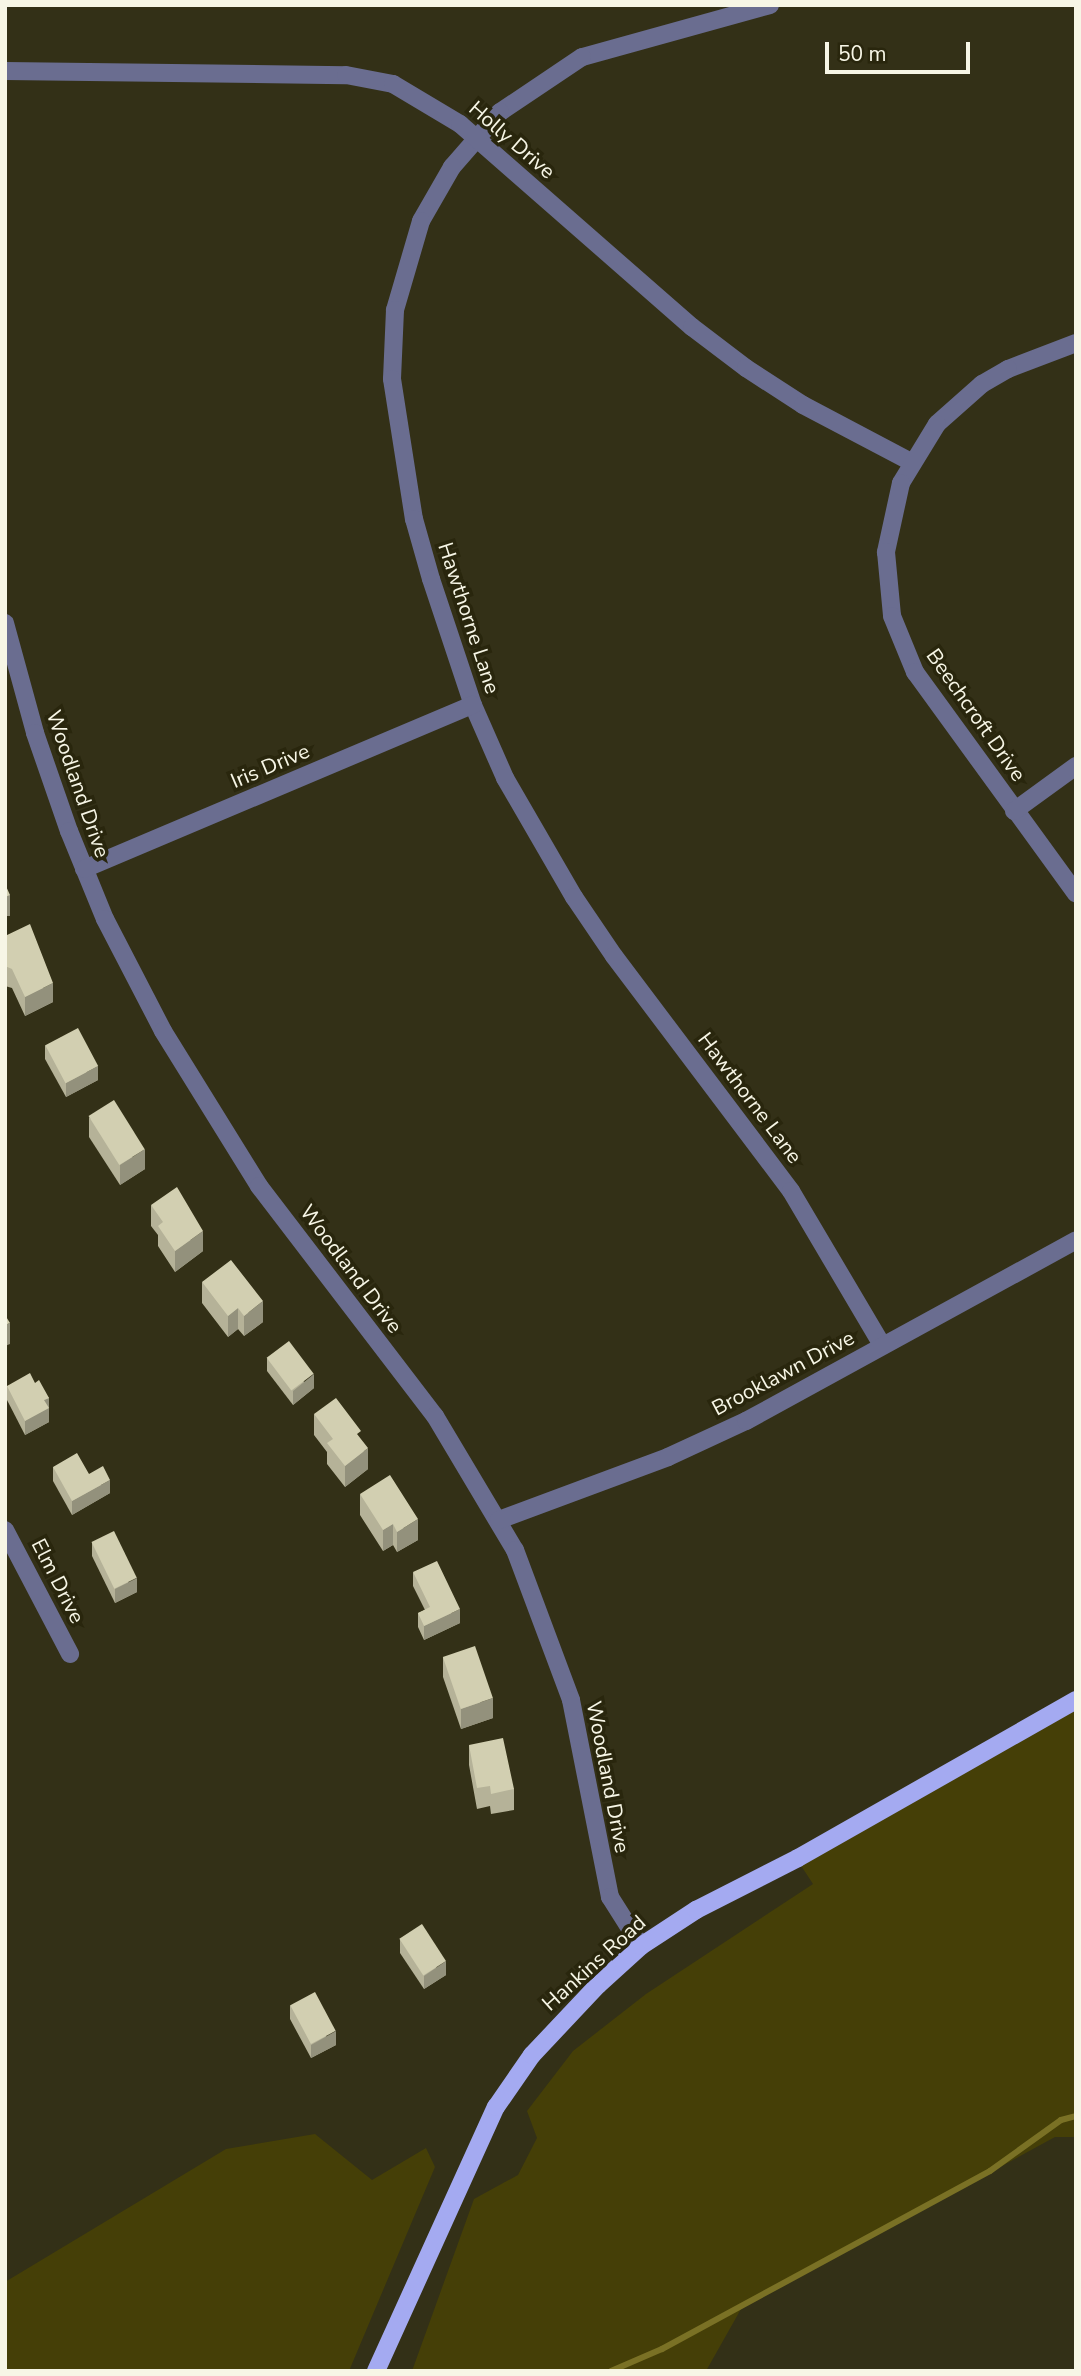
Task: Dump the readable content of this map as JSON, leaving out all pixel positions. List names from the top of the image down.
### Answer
{
  "streets": {
    "main road": ["Hankins Road"],
    "street": [
      "Holly Drive",
      "Hawthorne Lane",
      "Beechcroft Drive",
      "Iris Drive",
      "Woodland Drive",
      "Brooklawn Drive",
      "Elm Drive"
    ]
  },
  "crossings": [
    ["Holly Drive", "Hawthorne Lane"],
    ["Holly Drive", "Beechcroft Drive"],
    ["Hawthorne Lane", "Iris Drive"],
    ["Hawthorne Lane", "Brooklawn Drive"],
    ["Iris Drive", "Woodland Drive"],
    ["Woodland Drive", "Brooklawn Drive"],
    ["Woodland Drive", "Hankins Road"]
  ],
  "scale_bar": "50 m"
}
